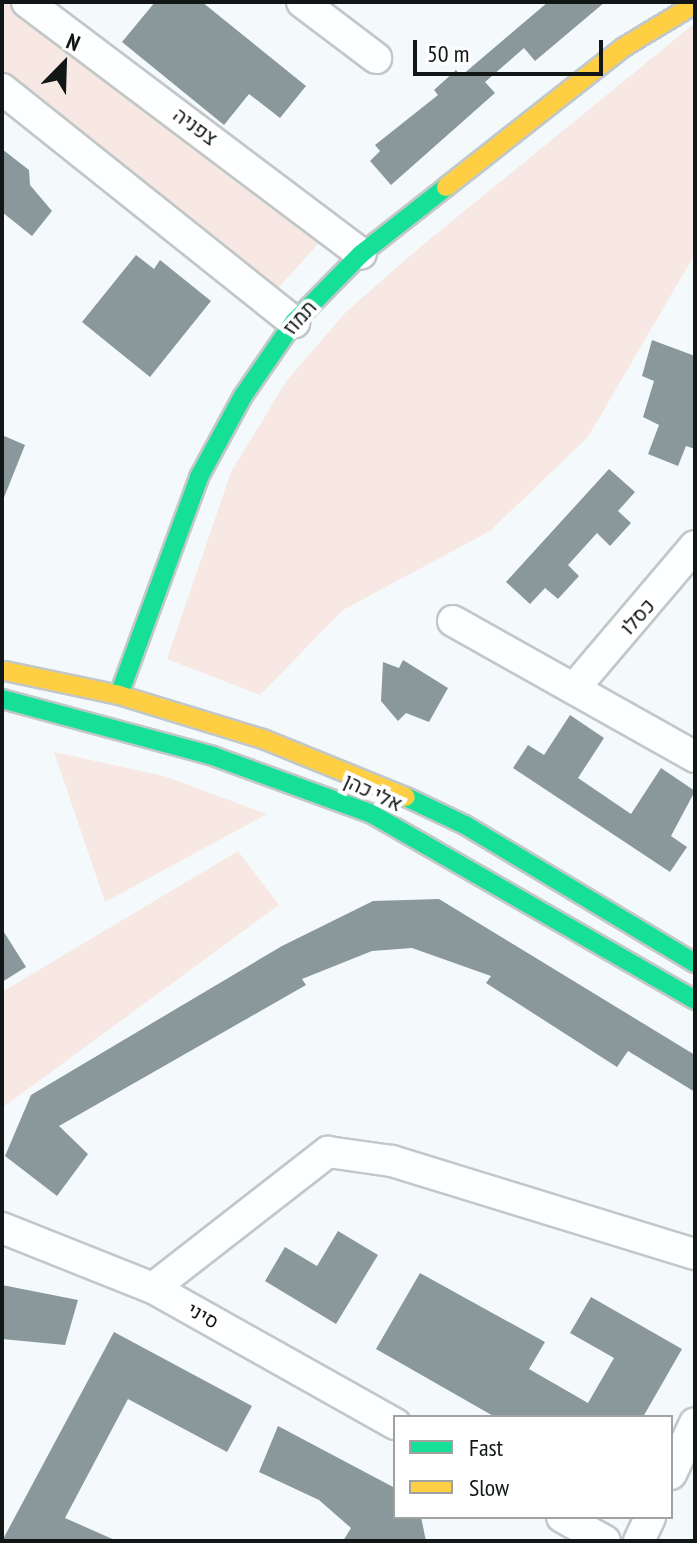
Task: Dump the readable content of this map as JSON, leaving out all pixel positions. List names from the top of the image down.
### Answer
{
  "streets": {
    "street": [
      "צפניה",
      "תמוז",
      "כסלו",
      "אלי כהן",
      "סיני"
    ]
  },
  "crossings": [
    ["צפניה", "תמוז"],
    ["תמוז", "אלי כהן"]
  ],
  "legend": ["Fast", "Slow"],
  "scale_bar": "50 m",
  "north": "top right"
}
